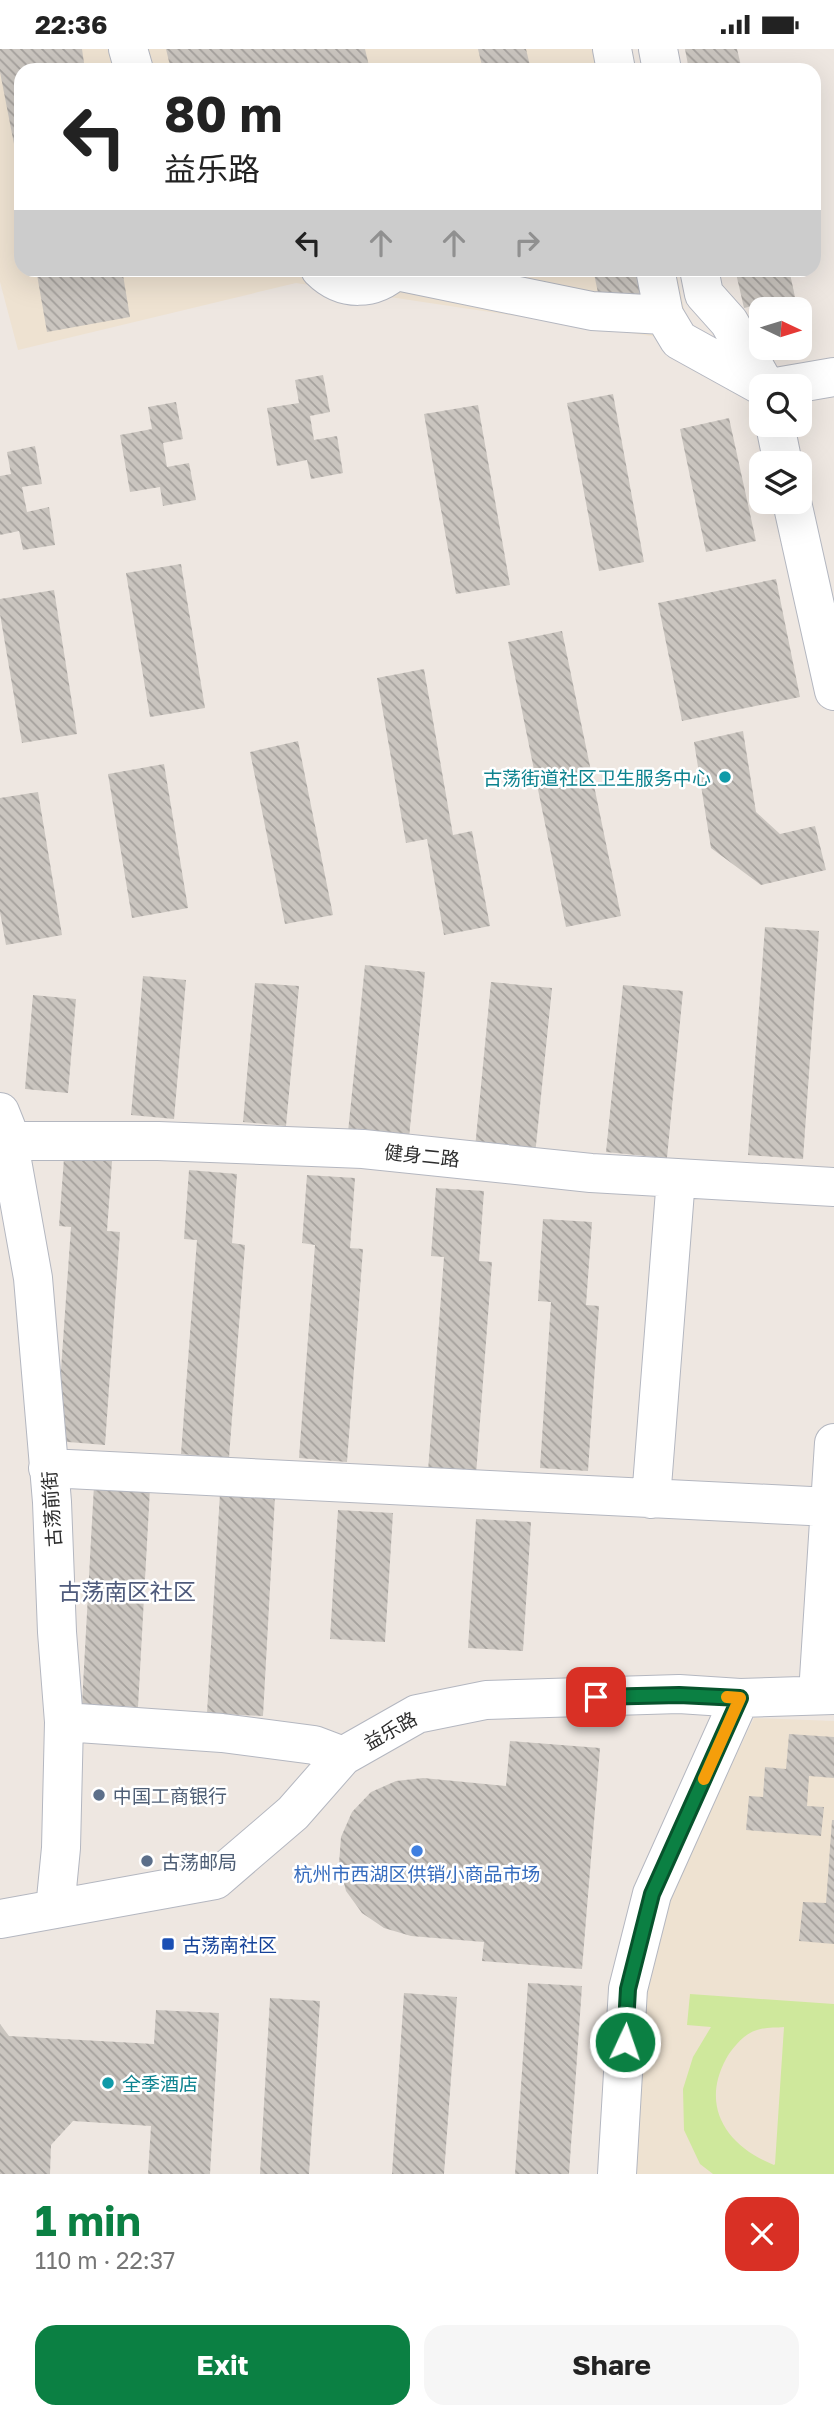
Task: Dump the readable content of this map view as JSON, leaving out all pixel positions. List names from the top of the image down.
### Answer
{
  "streets": {
    "street": ["健身二路", "古荡前街", "益乐路"]
  },
  "crossings": [
    ["健身二路", "古荡前街"],
    ["古荡前街", "益乐路"]
  ],
  "districts": ["古荡南区社区"],
  "places": {
    "other": [
      "古荡街道社区卫生服务中心",
      "中国工商银行",
      "杭州市西湖区供销小商品市场",
      "古荡邮局",
      "全季酒店"
    ],
    "transit": ["古荡南社区"]
  },
  "north": "right",
  "page": {
    "status": "22:36",
    "turn": ["80 m", "益乐路"],
    "heading": ["1 min", "110 m · 22:37"],
    "buttons": ["Exit", "Share"]
  }
}
